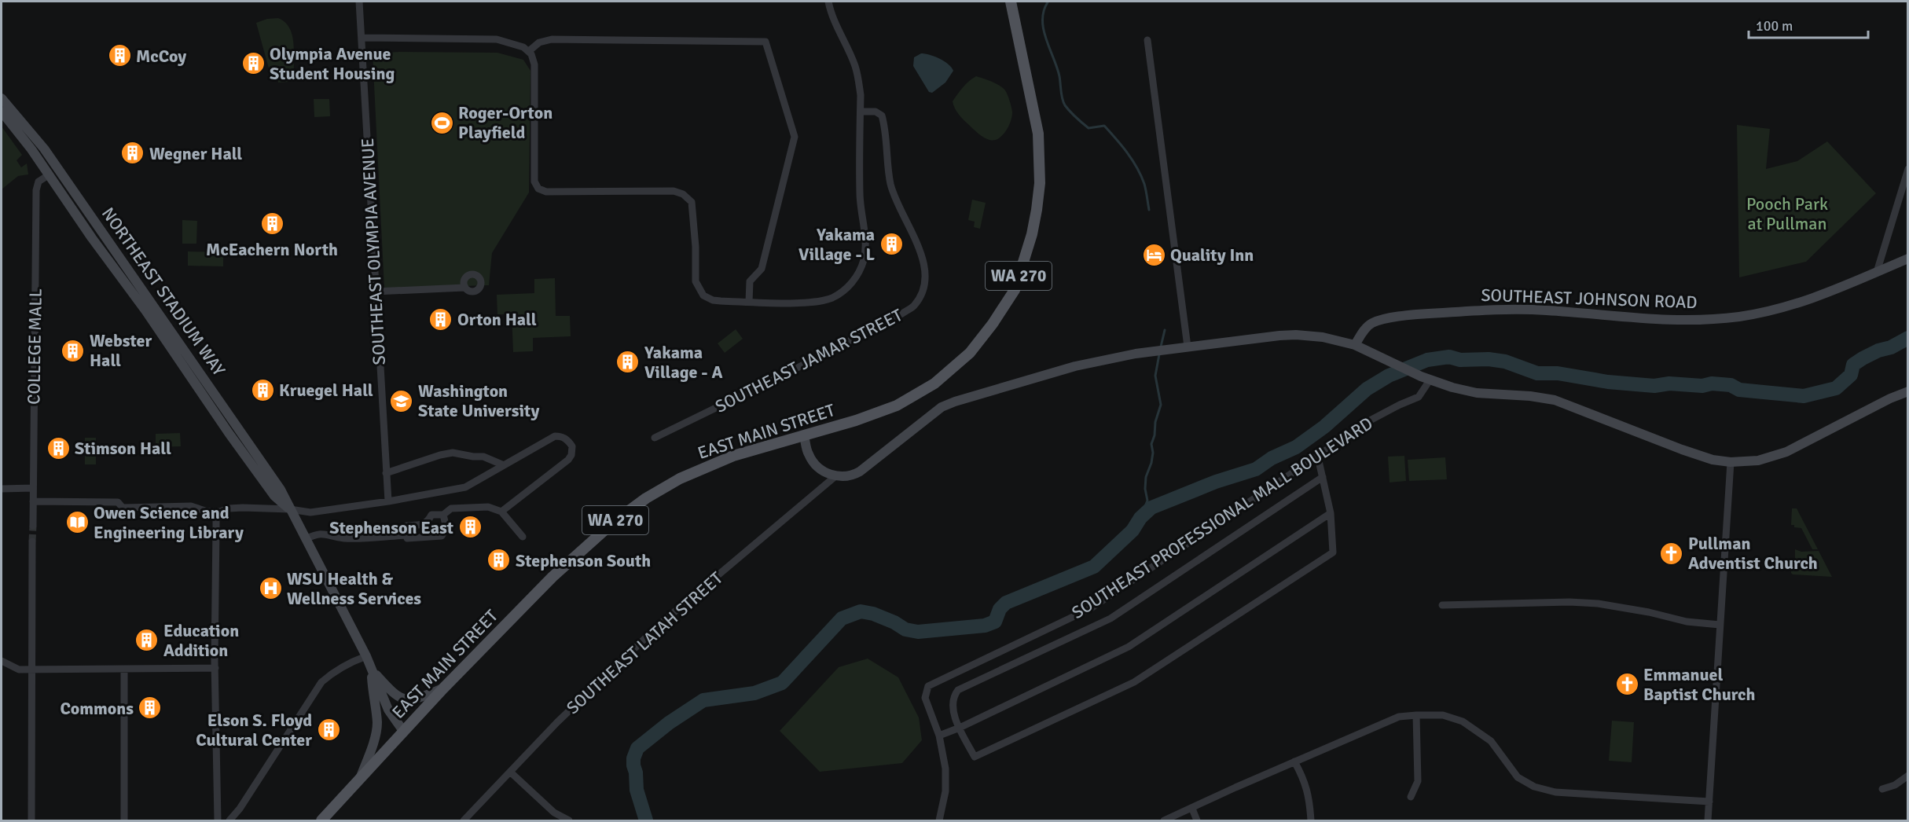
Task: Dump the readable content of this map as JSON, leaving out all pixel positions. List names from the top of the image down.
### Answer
{
  "streets": {
    "main road": ["WA 270", "EAST MAIN STREET"],
    "street": [
      "SOUTHEAST OLYMPIA AVENUE",
      "NORTHEAST STADIUM WAY",
      "SOUTHEAST JOHNSON ROAD",
      "COLLEGE MALL",
      "SOUTHEAST JAMAR STREET",
      "SOUTHEAST PROFESSIONAL MALL BOULEVARD",
      "SOUTHEAST LATAH STREET"
    ]
  },
  "crossings": [
    ["NORTHEAST STADIUM WAY", "COLLEGE MALL"],
    ["NORTHEAST STADIUM WAY", "EAST MAIN STREET"]
  ],
  "parks": ["Pooch Park at Pullman"],
  "places": {
    "building": [
      "McCoy",
      "Olympia Avenue Student Housing",
      "Wegner Hall",
      "McEachern North",
      "Yakama Village - L",
      "Orton Hall",
      "Webster Hall",
      "Yakama Village - A",
      "Kruegel Hall",
      "Stimson Hall",
      "Stephenson East",
      "Stephenson South",
      "Education Addition",
      "Commons",
      "Elson S. Floyd Cultural Center"
    ],
    "sports": ["Roger-Orton Playfield"],
    "hotel": ["Quality Inn"],
    "school or university": ["Washington State University"],
    "library": ["Owen Science and Engineering Library"],
    "church": ["Pullman Adventist Church", "Emmanuel Baptist Church"],
    "hospital": ["WSU Health & Wellness Services"]
  },
  "scale_bar": "100 m"
}
